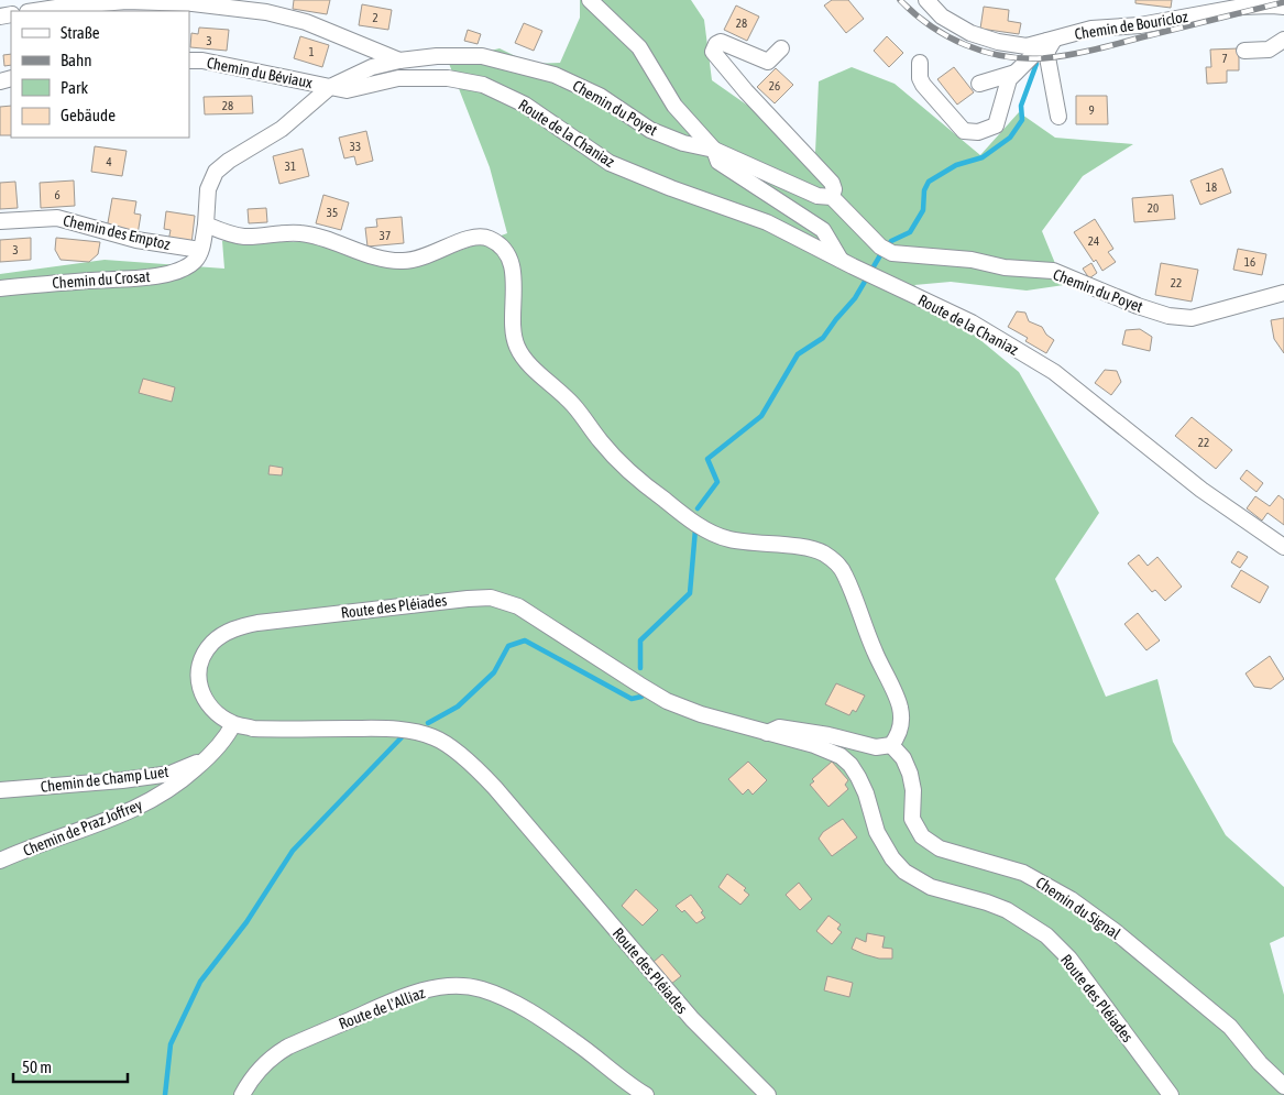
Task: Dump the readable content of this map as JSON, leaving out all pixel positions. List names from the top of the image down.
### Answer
{
  "streets": {
    "street": [
      "Chemin de Bouricloz",
      "Chemin du Béviaux",
      "Chemin du Poyet",
      "Route de la Chaniaz",
      "Chemin des Emptoz",
      "Chemin du Crosat",
      "Route des Pléiades",
      "Chemin de Champ Luet",
      "Chemin de Praz Joffrey",
      "Chemin du Signal",
      "Route de l'Alliaz"
    ]
  },
  "crossings": [
    ["Chemin du Béviaux", "Chemin du Poyet"],
    ["Chemin du Béviaux", "Route de la Chaniaz"],
    ["Chemin du Poyet", "Route de la Chaniaz"],
    ["Chemin des Emptoz", "Chemin du Crosat"],
    ["Route des Pléiades", "Chemin de Praz Joffrey"],
    ["Chemin de Champ Luet", "Chemin de Praz Joffrey"]
  ],
  "house_numbers": [
    "2",
    "28",
    "3",
    "1",
    "7",
    "26",
    "28",
    "9",
    "33",
    "4",
    "31",
    "18",
    "6",
    "20",
    "35",
    "37",
    "24",
    "3",
    "16",
    "22",
    "22"
  ],
  "legend": [
    "Straße",
    "Bahn",
    "Park",
    "Gebäude"
  ],
  "scale_bar": "50 m"
}
